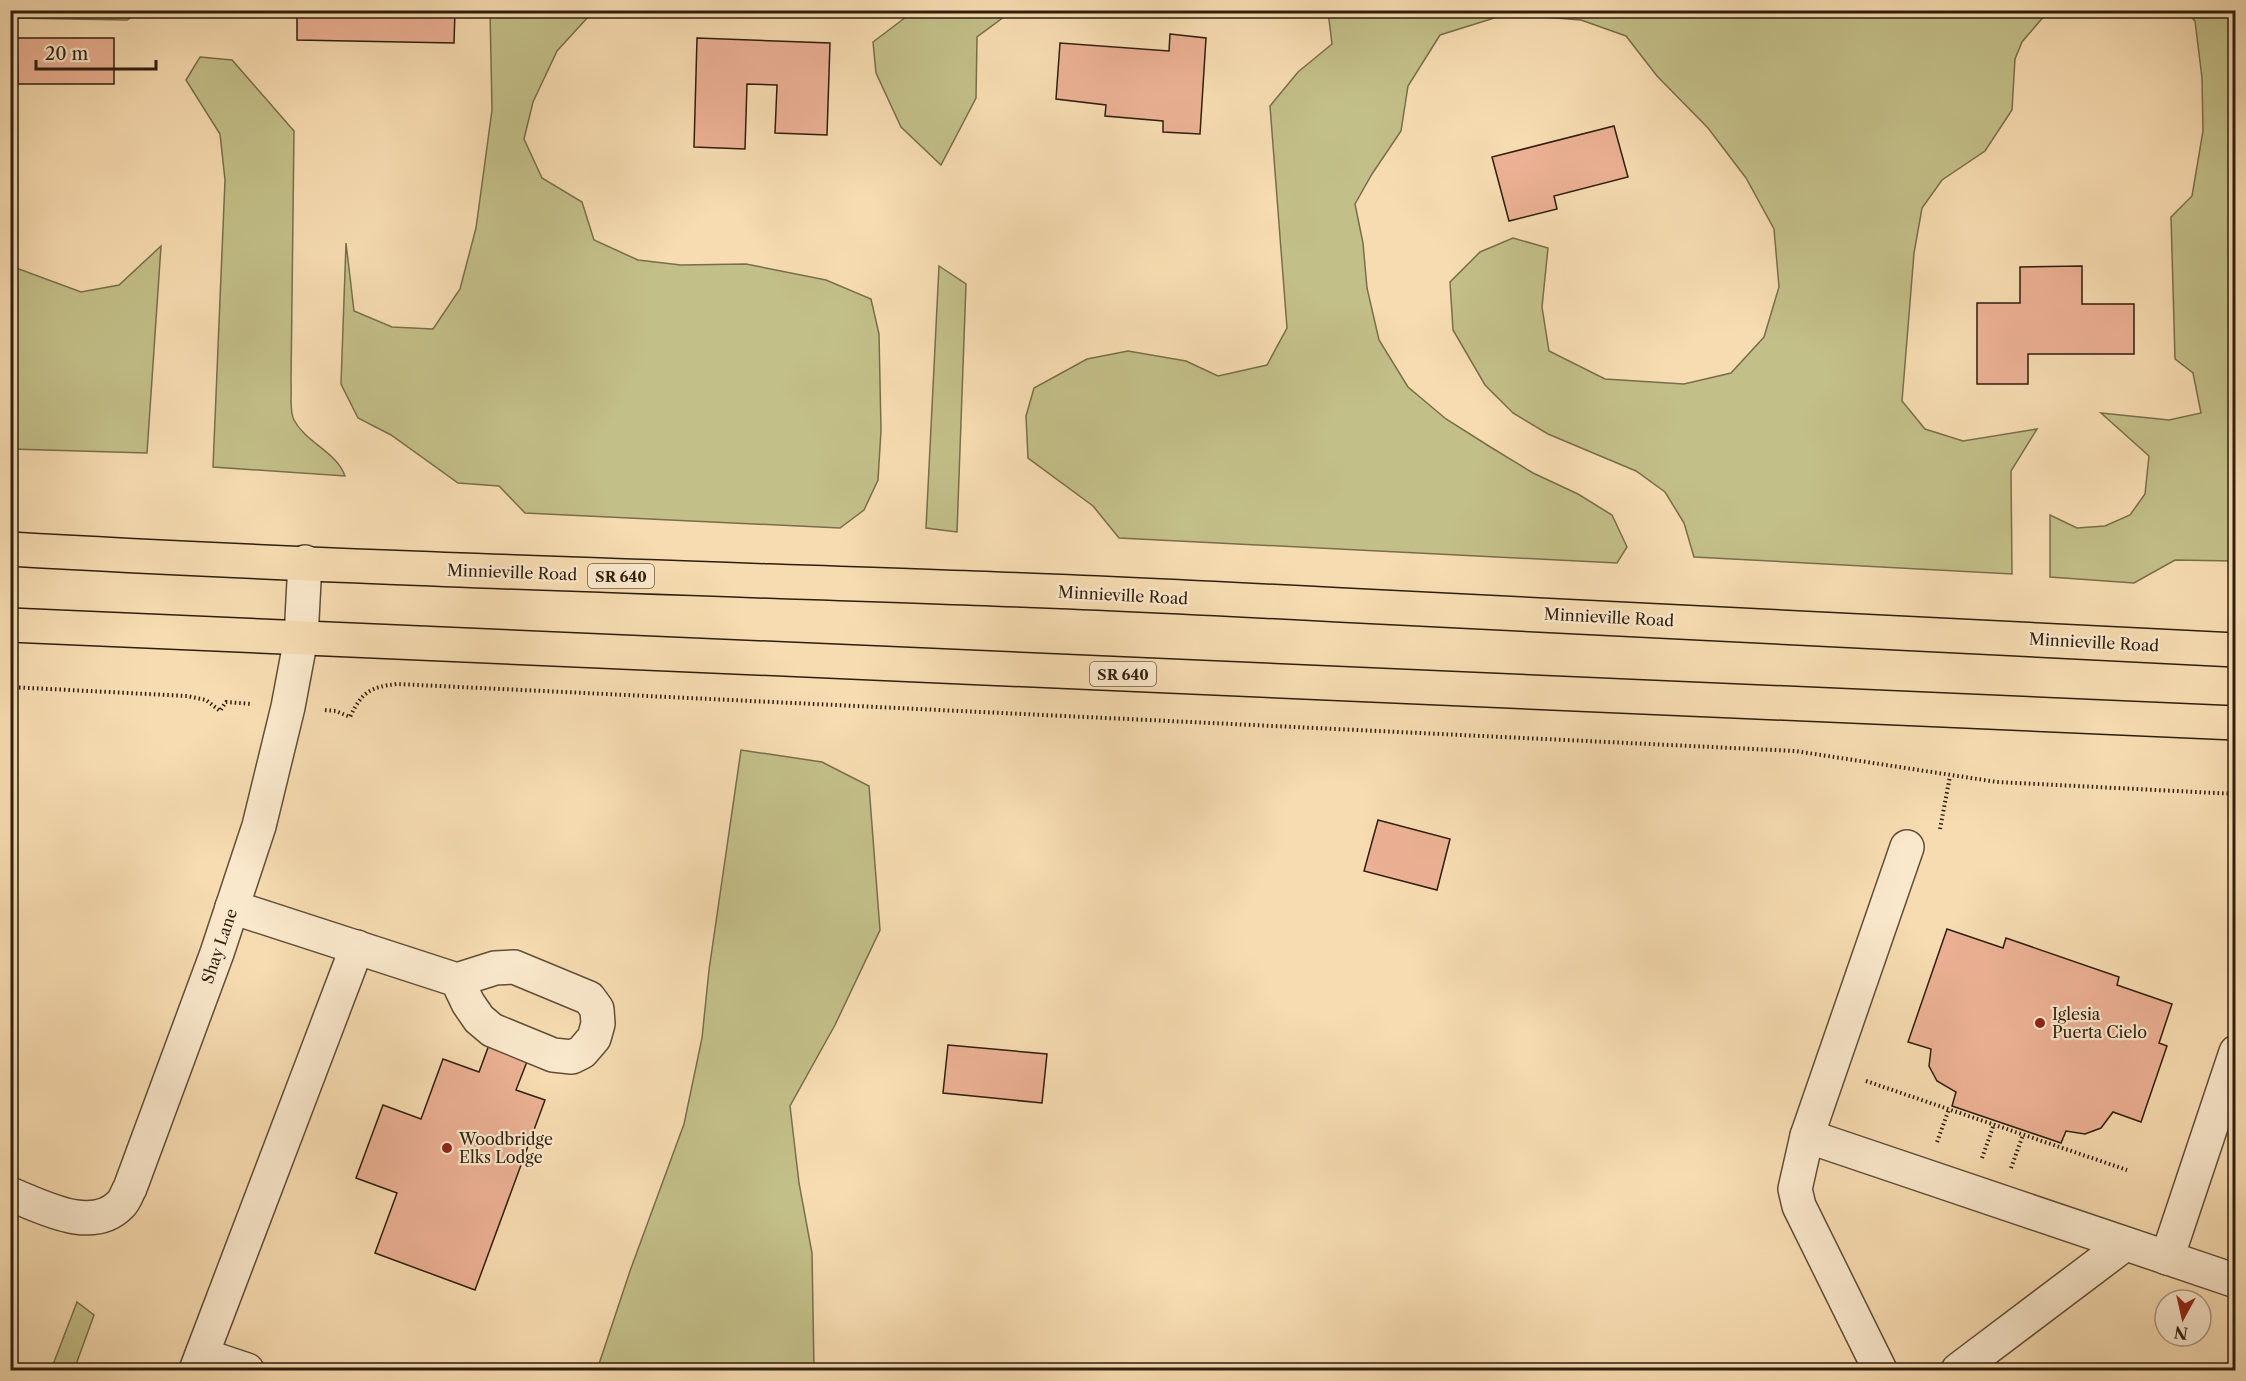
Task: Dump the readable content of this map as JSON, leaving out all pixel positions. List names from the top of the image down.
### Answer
{
  "streets": {
    "main road": ["Minnieville Road", "SR 640"],
    "street": ["Shay Lane"]
  },
  "crossings": [
    ["Minnieville Road", "Shay Lane"],
    ["SR 640", "Shay Lane"]
  ],
  "places": ["Iglesia Puerta Cielo", "Woodbridge Elks Lodge"],
  "scale_bar": "20 m",
  "north": "bottom"
}
